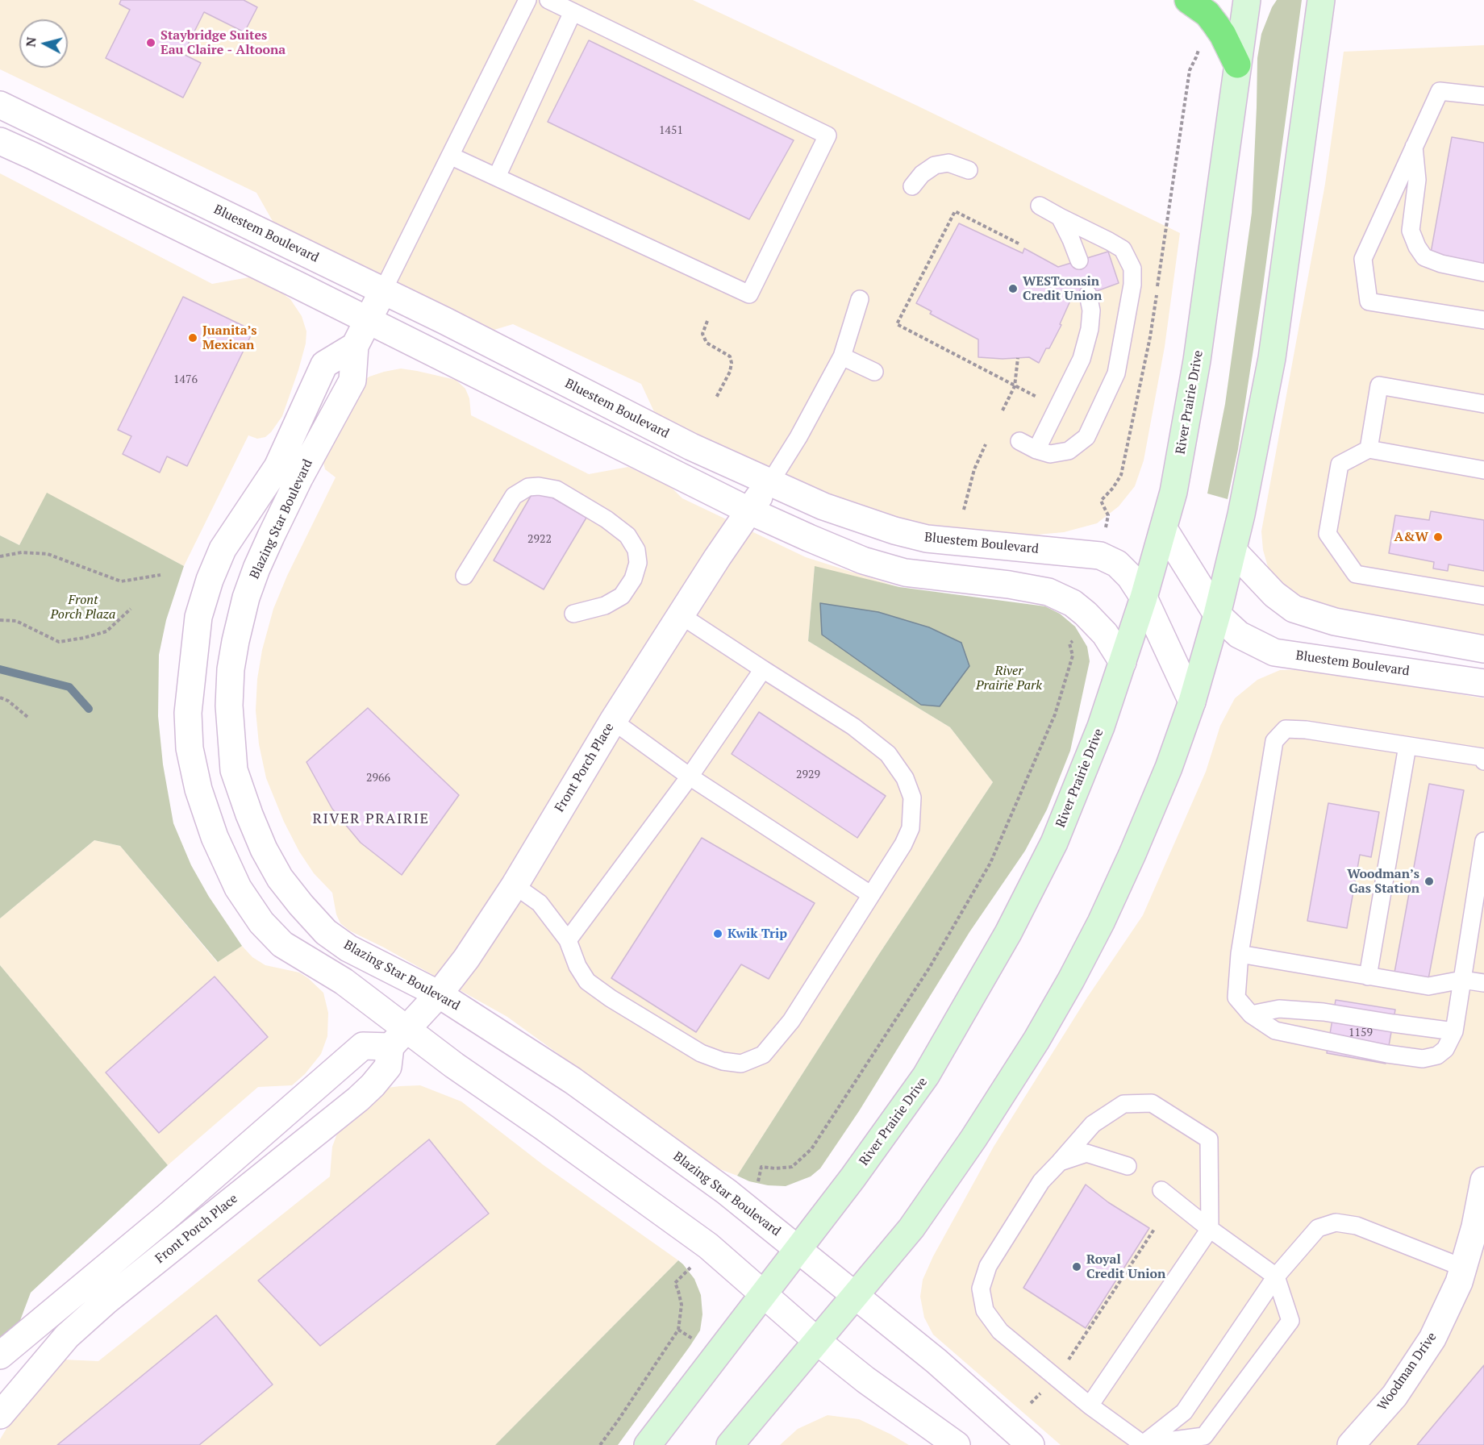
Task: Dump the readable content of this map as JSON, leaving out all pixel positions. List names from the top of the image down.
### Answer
{
  "streets": {
    "main road": ["River Prairie Drive"],
    "street": [
      "Bluestem Boulevard",
      "Blazing Star Boulevard",
      "Front Porch Place",
      "Woodman Drive"
    ]
  },
  "crossings": [
    ["Bluestem Boulevard", "River Prairie Drive"],
    ["Bluestem Boulevard", "Blazing Star Boulevard"],
    ["Bluestem Boulevard", "Front Porch Place"],
    ["River Prairie Drive", "Blazing Star Boulevard"],
    ["Blazing Star Boulevard", "Front Porch Place"]
  ],
  "districts": ["RIVER PRAIRIE"],
  "parks": ["Front Porch Plaza", "River Prairie Park"],
  "places": [
    "Staybridge Suites Eau Claire - Altoona",
    "WESTconsin Credit Union",
    "Juanita’s Mexican",
    "A&W",
    "Woodman’s Gas Station",
    "Kwik Trip",
    "Royal Credit Union"
  ],
  "house_numbers": [
    "1451",
    "1476",
    "2922",
    "2929",
    "2966",
    "1159"
  ],
  "north": "left"
}
